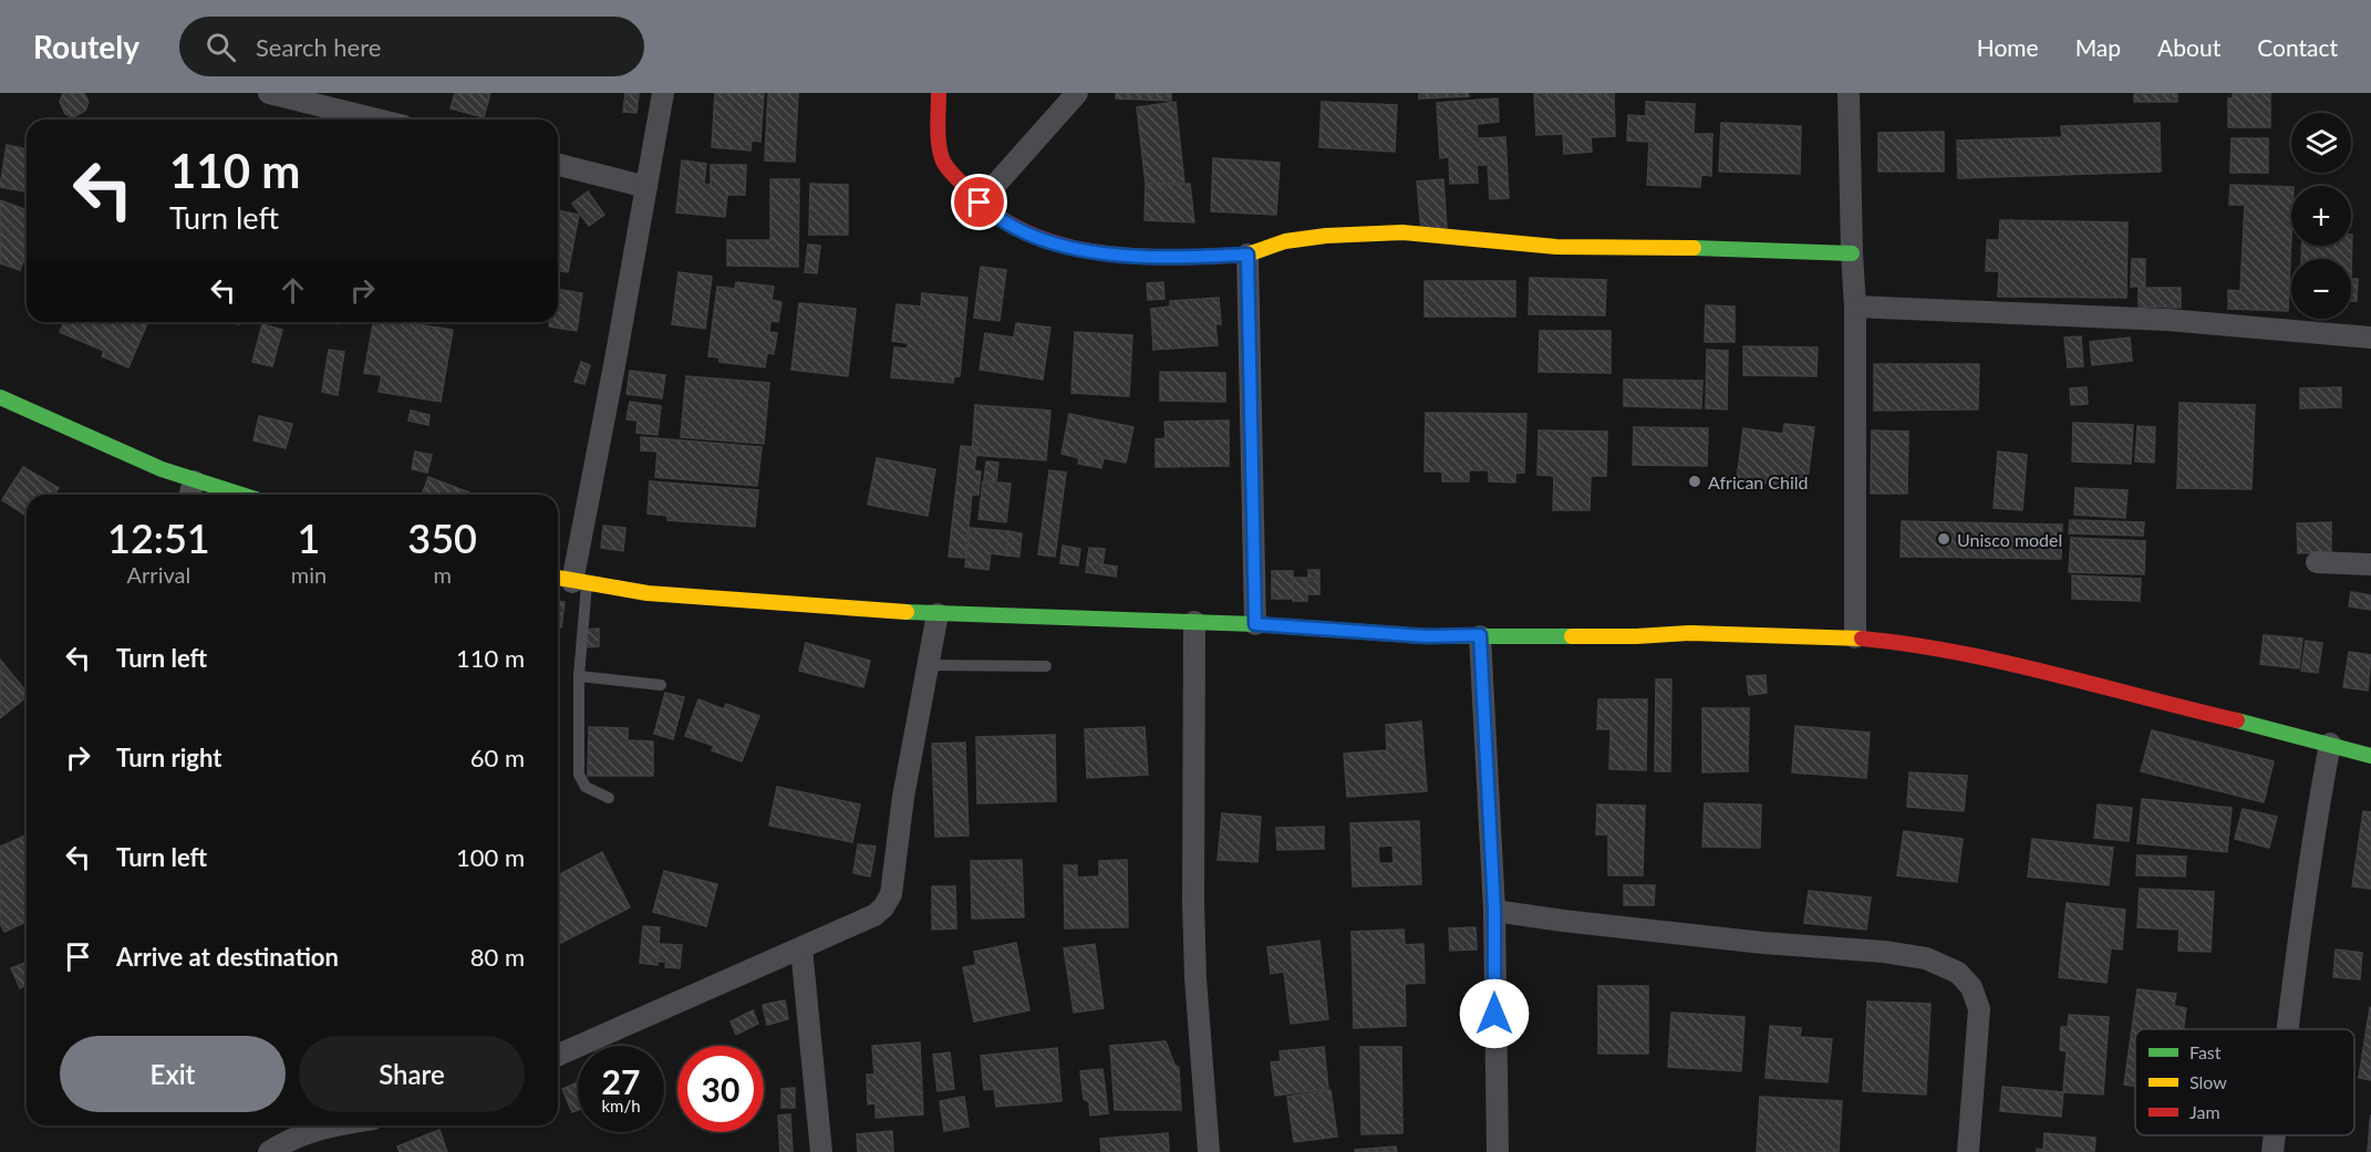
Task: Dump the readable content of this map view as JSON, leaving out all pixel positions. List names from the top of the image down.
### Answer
{
  "places": ["African Child", "Unisco model"],
  "legend": ["Fast", "Slow", "Jam"],
  "page": {
    "header": "Routely",
    "search": "Search here",
    "nav": [
      "Home",
      "Map",
      "About",
      "Contact"
    ],
    "map_buttons": ["+", "−"],
    "turn": ["110 m", "Turn left"],
    "eta": [
      "12:51",
      "Arrival",
      "1",
      "min",
      "350",
      "m"
    ],
    "list": [
      {
        "name": "Turn left",
        "value": "110 m"
      },
      {
        "name": "Turn right",
        "value": "60 m"
      },
      {
        "name": "Turn left",
        "value": "100 m"
      },
      {
        "name": "Arrive at destination",
        "value": "80 m"
      }
    ],
    "buttons": ["Exit", "Share"],
    "speed": "27 km/h",
    "limit": "30"
  }
}
